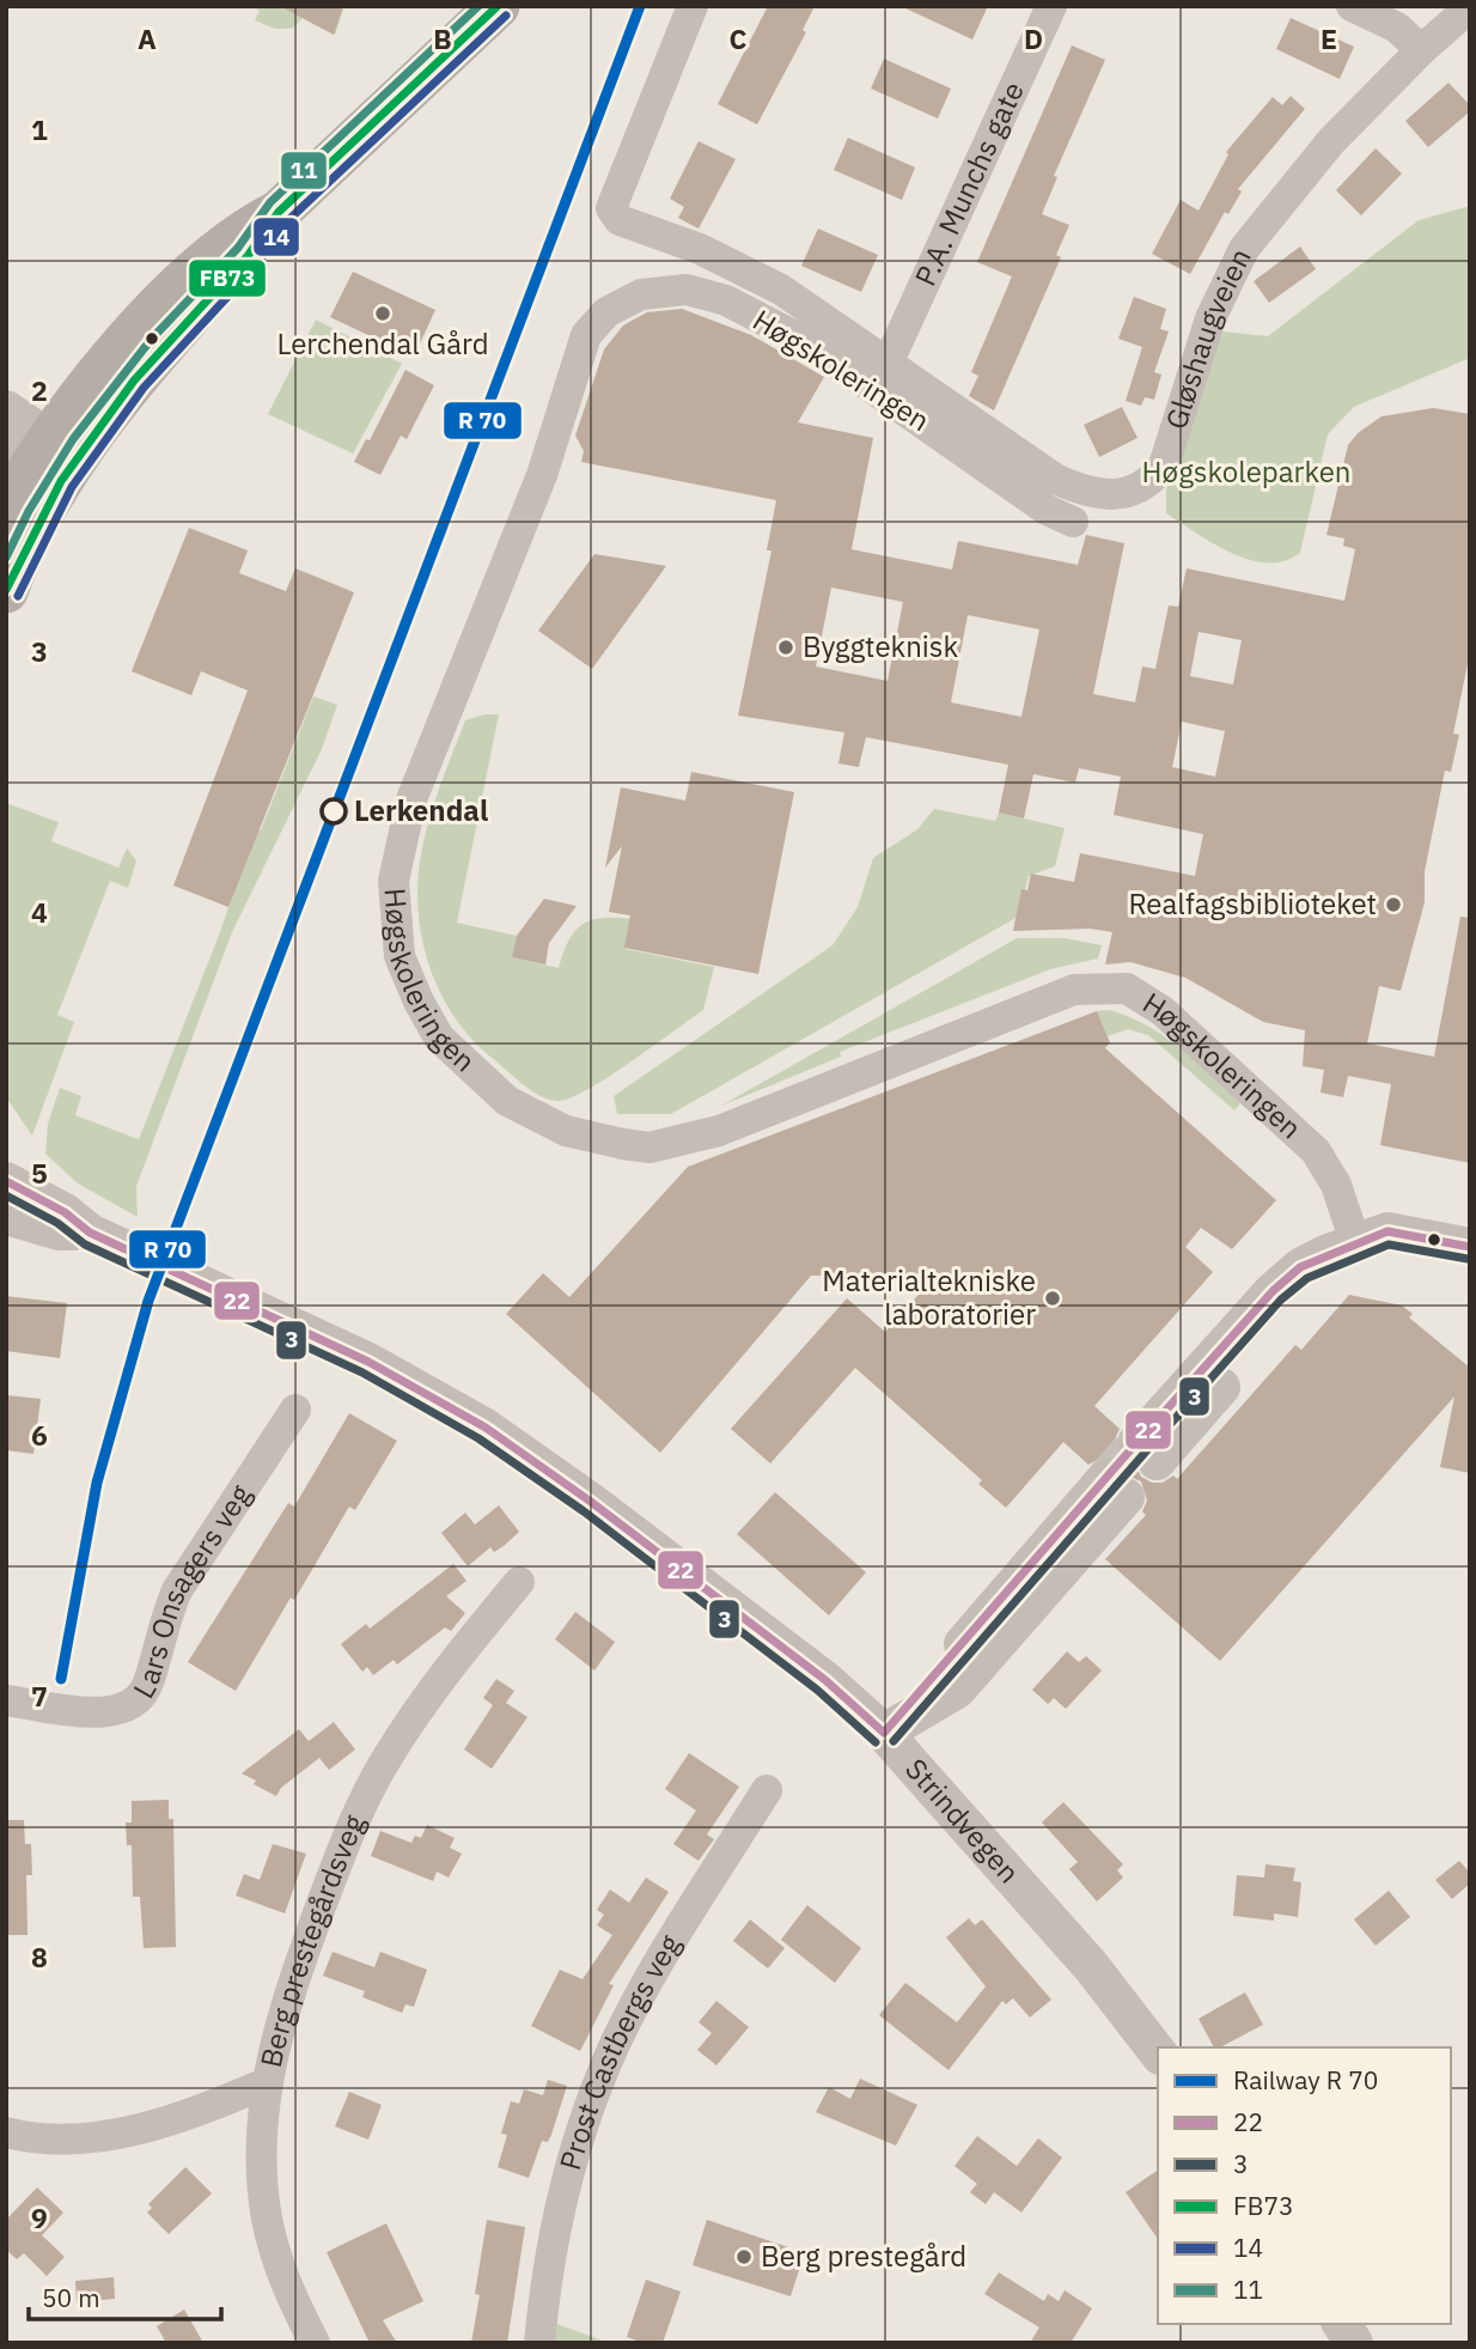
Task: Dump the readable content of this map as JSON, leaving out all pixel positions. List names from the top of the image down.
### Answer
{
  "streets": {
    "street": [
      "P.A. Munchs gate",
      "Gløshaugveien",
      "Høgskoleringen",
      "Lars Onsagers veg",
      "Strindvegen",
      "Berg prestegårdsveg",
      "Prost Castbergs veg"
    ]
  },
  "crossings": [
    ["P.A. Munchs gate", "Gløshaugveien"]
  ],
  "parks": ["Høgskoleparken"],
  "places": [
    "Lerchendal Gård",
    "Byggteknisk",
    "Lerkendal",
    "Realfagsbiblioteket",
    "Materialtekniske laboratorier",
    "Berg prestegård"
  ],
  "lines": [
    "transit line FB73",
    "transit line 11",
    "transit line 14",
    "transit line 22",
    "transit line 3"
  ],
  "legend": [
    "Railway R 70",
    "22",
    "3",
    "FB73",
    "14",
    "11"
  ],
  "scale_bar": "50 m",
  "grid": {
    "columns": [
      "A",
      "B",
      "C",
      "D",
      "E"
    ],
    "rows": [
      "1",
      "2",
      "3",
      "4",
      "5",
      "6",
      "7",
      "8",
      "9"
    ]
  }
}
